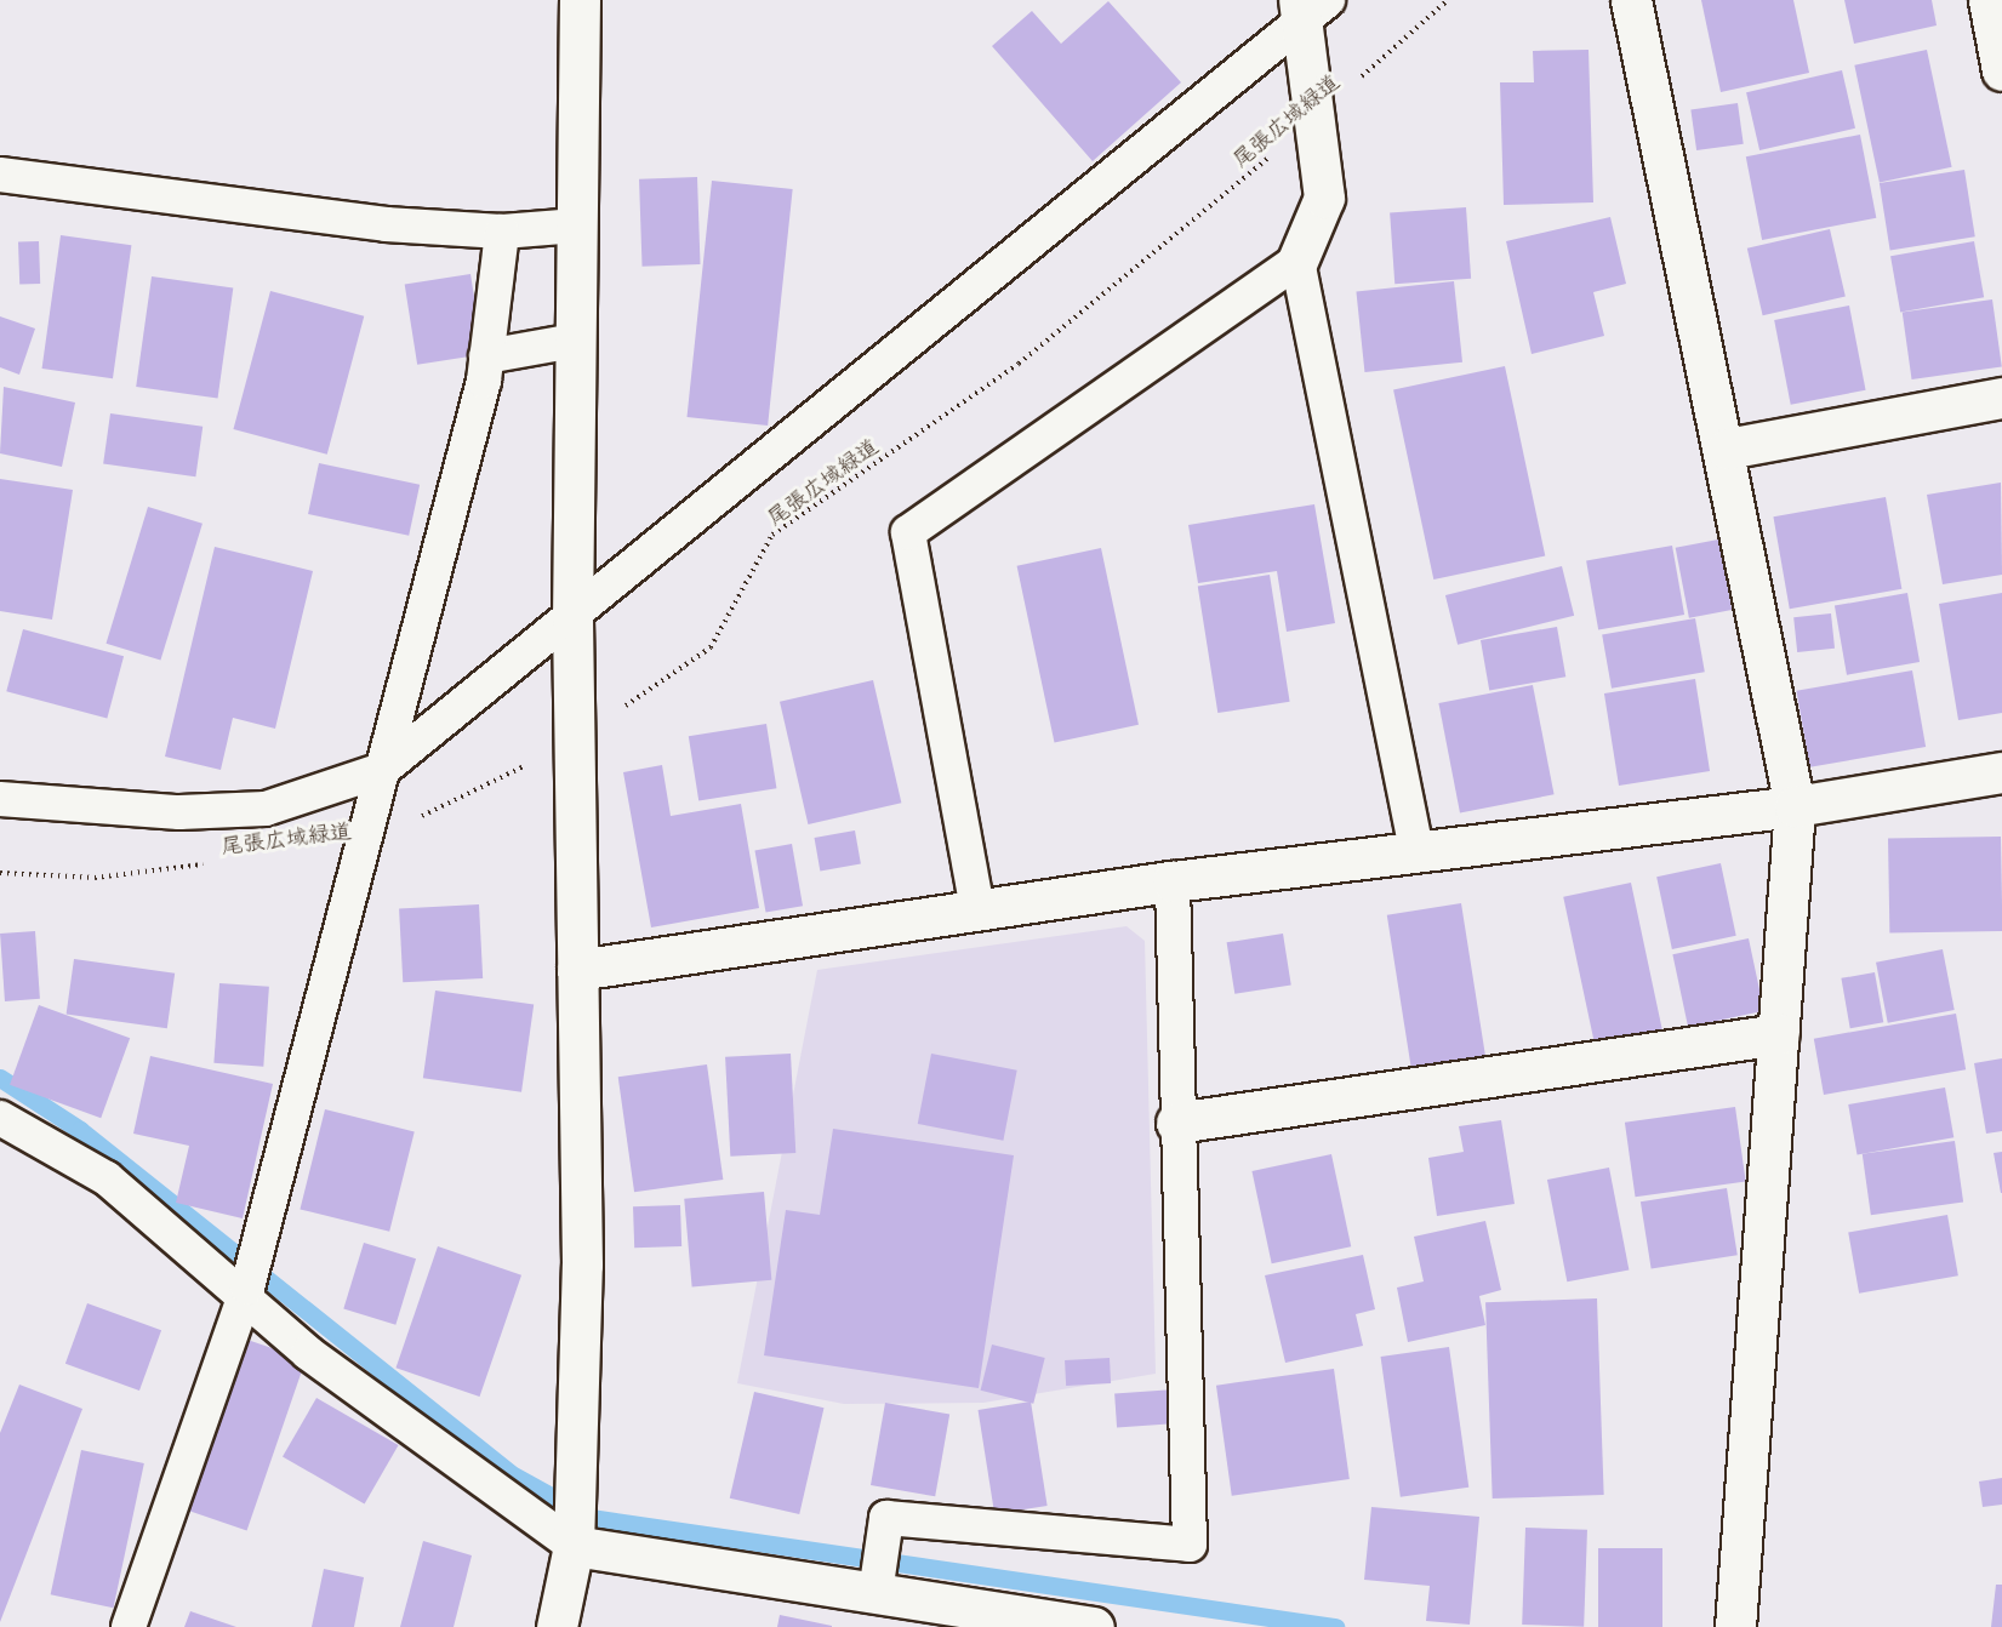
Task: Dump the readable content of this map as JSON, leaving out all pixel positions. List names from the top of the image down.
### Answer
{
  "streets": {
    "path": ["尾張広域緑道"]
  }
}
